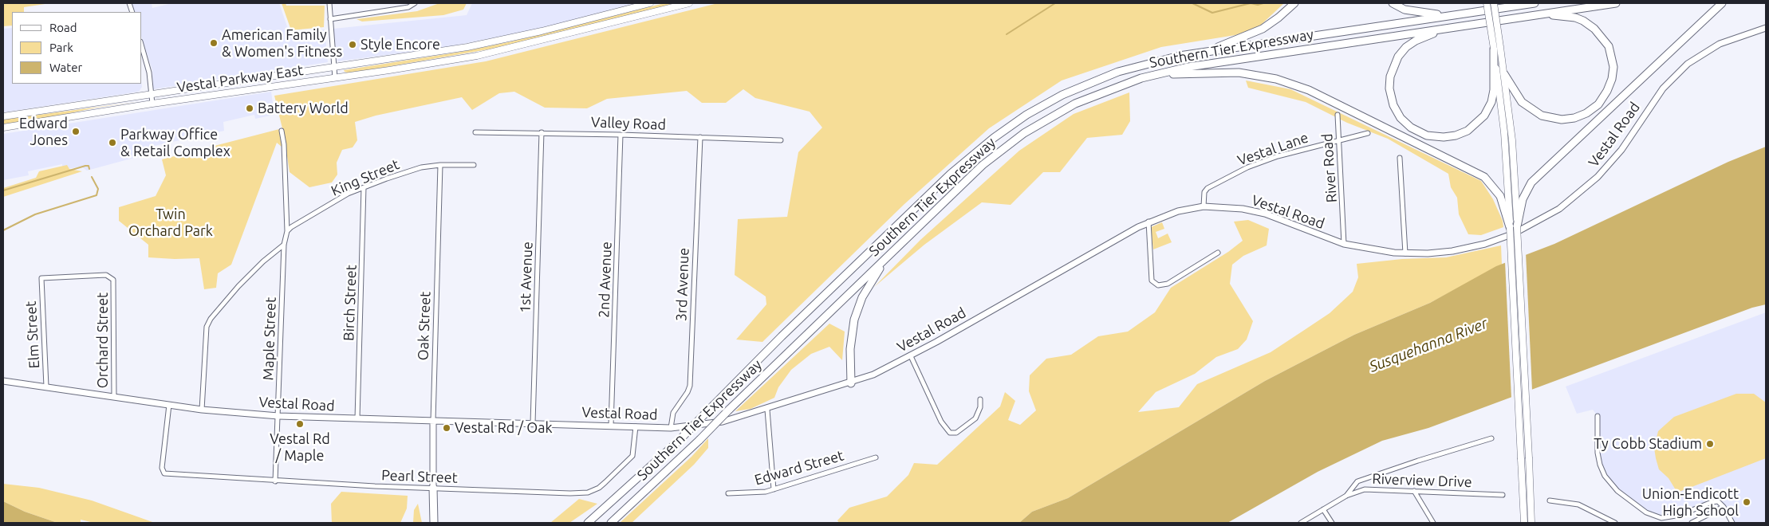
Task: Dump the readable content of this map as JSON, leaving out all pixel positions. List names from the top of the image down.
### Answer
{
  "streets": {
    "highway": ["Southern Tier Expressway"],
    "main road": ["Vestal Parkway East"],
    "street": [
      "Valley Road",
      "Vestal Road",
      "Vestal Lane",
      "River Road",
      "King Street",
      "1st Avenue",
      "2nd Avenue",
      "3rd Avenue",
      "Birch Street",
      "Oak Street",
      "Elm Street",
      "Maple Street",
      "Orchard Street",
      "Edward Street",
      "Pearl Street",
      "Riverview Drive"
    ]
  },
  "crossings": [
    ["Valley Road", "1st Avenue"],
    ["Valley Road", "2nd Avenue"],
    ["Valley Road", "3rd Avenue"],
    ["Vestal Road", "Vestal Lane"],
    ["Vestal Road", "River Road"],
    ["Vestal Road", "1st Avenue"],
    ["Vestal Road", "2nd Avenue"],
    ["Vestal Road", "3rd Avenue"],
    ["Vestal Road", "Birch Street"],
    ["Vestal Road", "Oak Street"],
    ["Vestal Road", "Elm Street"],
    ["Vestal Road", "Maple Street"],
    ["Vestal Road", "Orchard Street"],
    ["Vestal Road", "Pearl Street"],
    ["Vestal Lane", "River Road"],
    ["King Street", "Birch Street"],
    ["King Street", "Oak Street"],
    ["Oak Street", "Pearl Street"],
    ["Elm Street", "Orchard Street"],
    ["Maple Street", "Pearl Street"]
  ],
  "water": ["Susquehanna River"],
  "parks": ["Twin Orchard Park"],
  "places": [
    "American Family & Women's Fitness",
    "Style Encore",
    "Battery World",
    "Edward Jones",
    "Parkway Office & Retail Complex",
    "Vestal Rd / Maple",
    "Vestal Rd / Oak",
    "Ty Cobb Stadium",
    "Union-Endicott High School"
  ],
  "legend": ["Road", "Park", "Water"]
}
